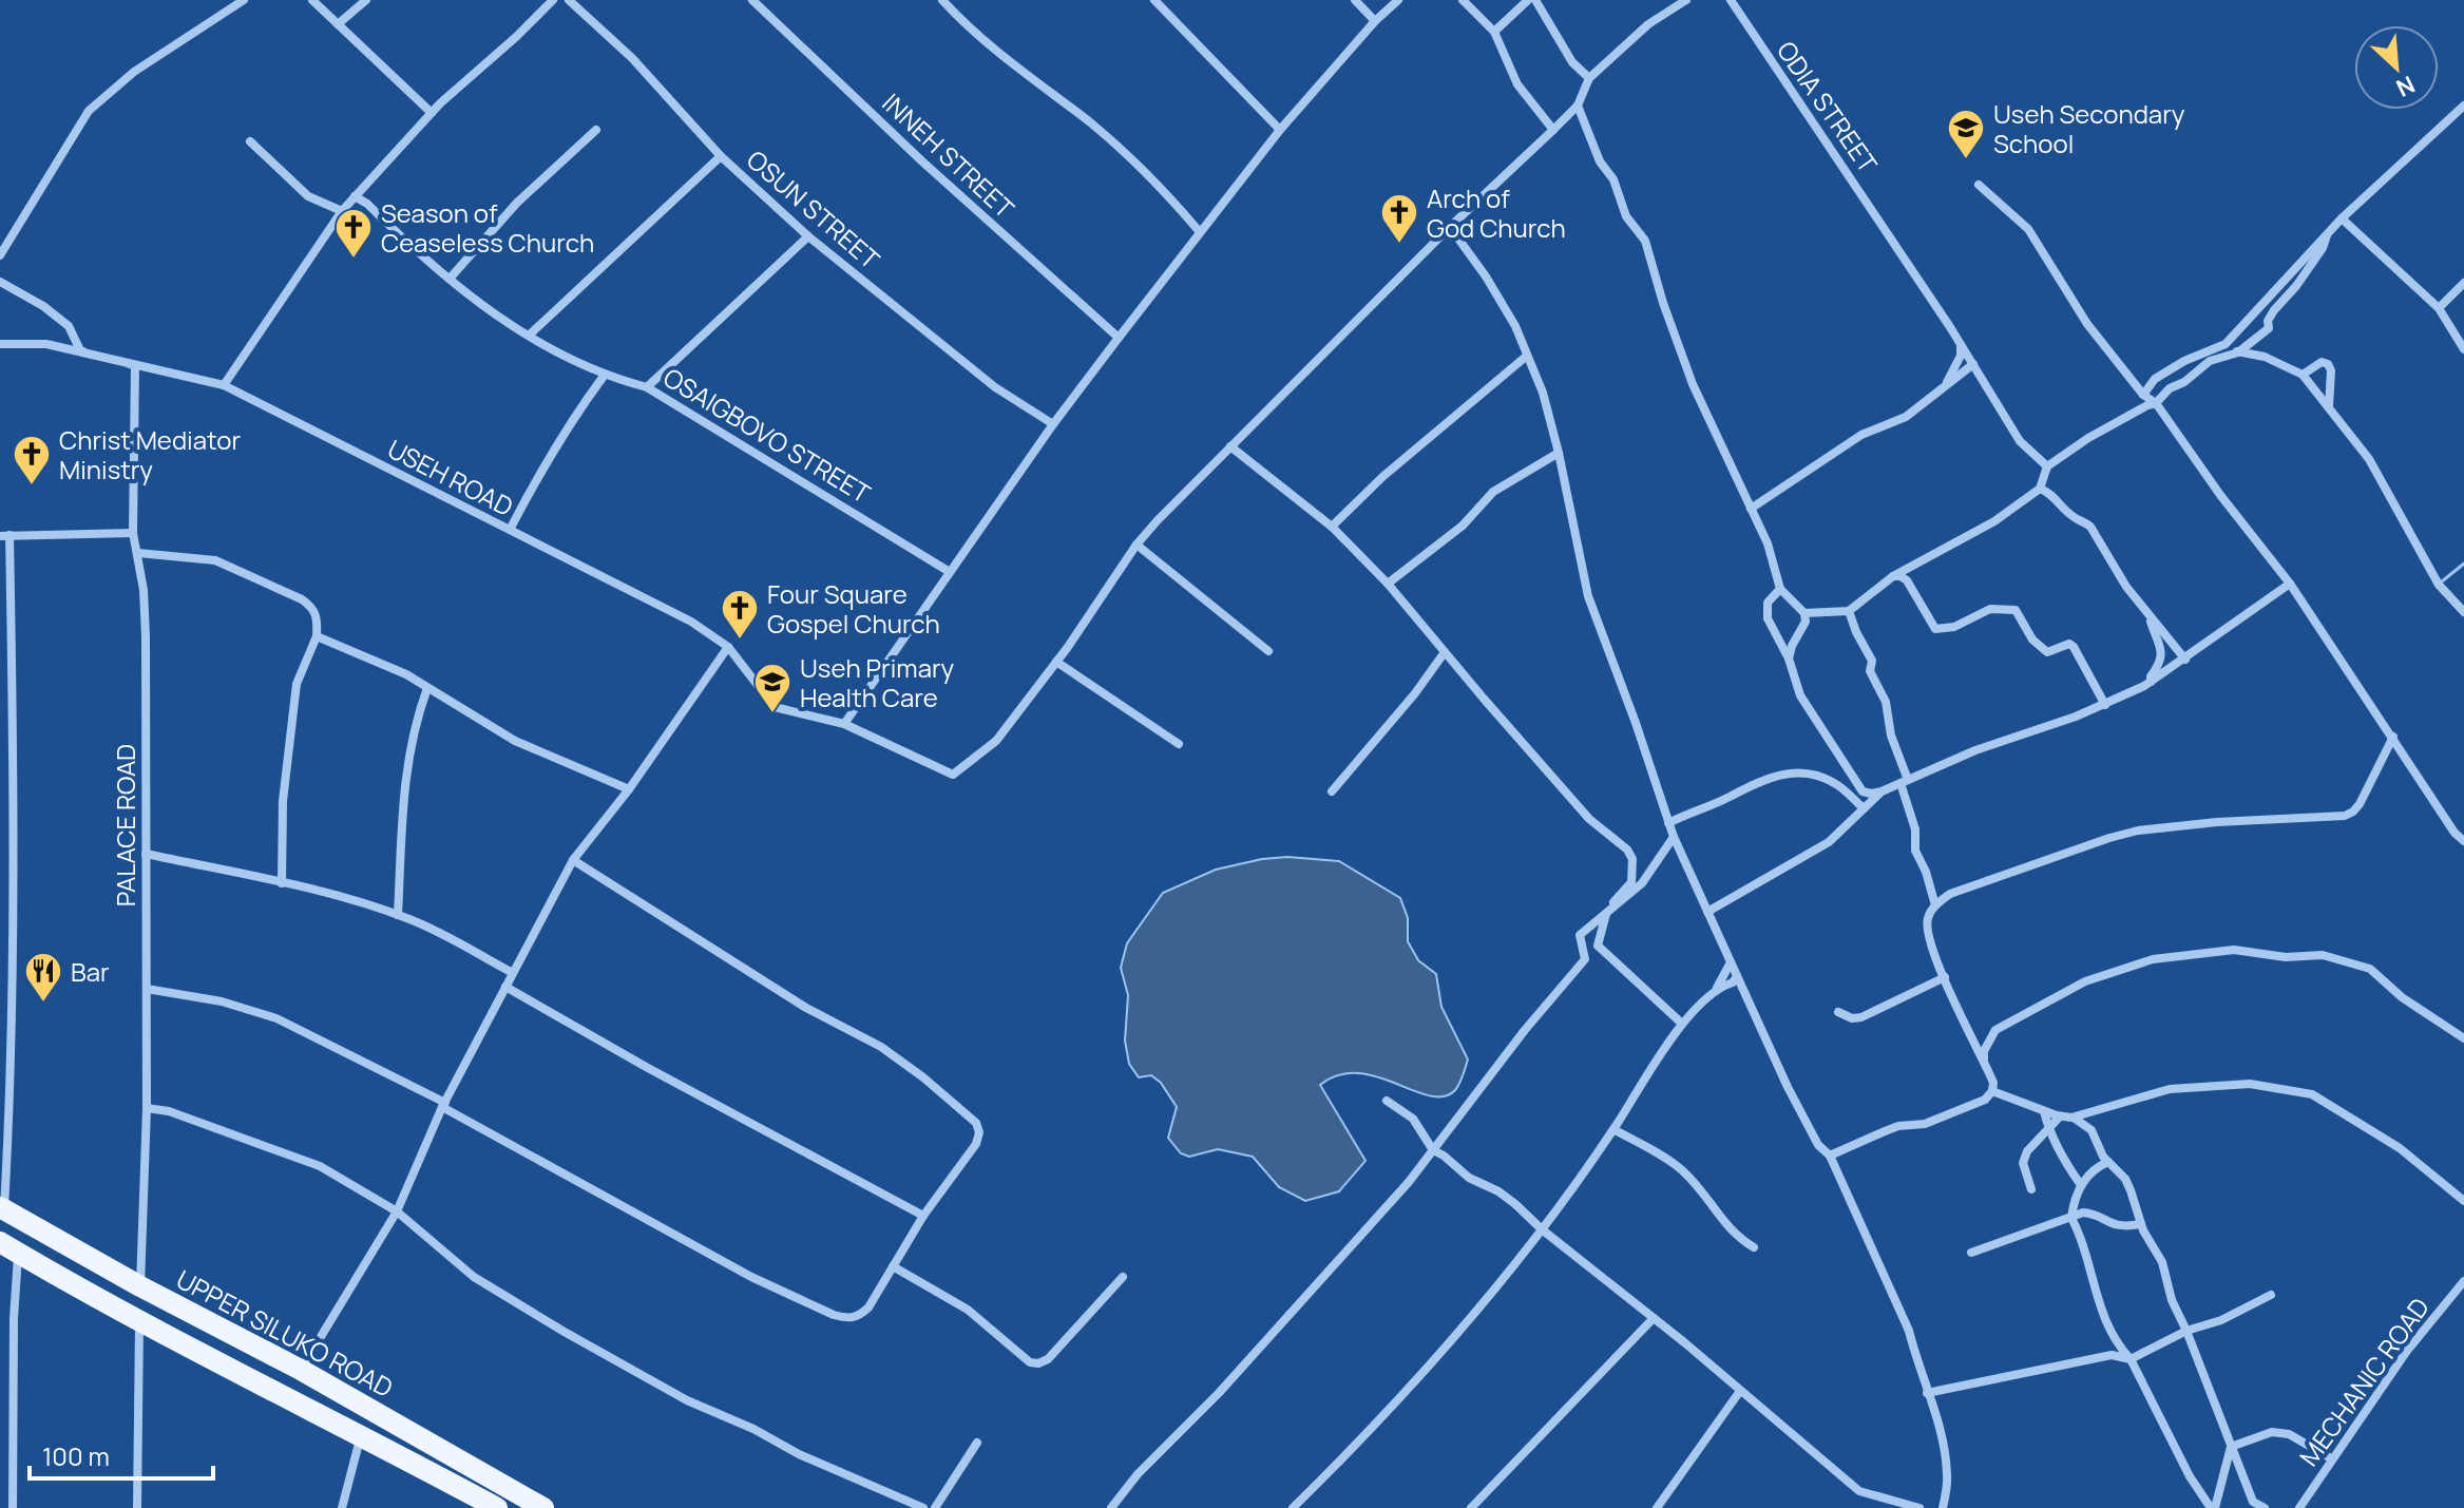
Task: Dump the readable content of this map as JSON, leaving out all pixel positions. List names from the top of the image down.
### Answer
{
  "streets": {
    "main road": ["UPPER SILUKO ROAD"],
    "street": [
      "ODIA STREET",
      "INNEH STREET",
      "OSUN STREET",
      "OSAIGBOVO STREET",
      "USEH ROAD",
      "PALACE ROAD",
      "MECHANIC ROAD"
    ]
  },
  "crossings": [
    ["USEH ROAD", "PALACE ROAD"],
    ["PALACE ROAD", "UPPER SILUKO ROAD"]
  ],
  "places": {
    "school or university": ["Useh Secondary School", "Useh Primary Health Care"],
    "church": [
      "Arch of God Church",
      "Season of Ceaseless Church",
      "Christ Mediator Ministry",
      "Four Square Gospel Church"
    ],
    "restaurant": ["Bar"]
  },
  "scale_bar": "100 m",
  "north": "bottom right"
}
